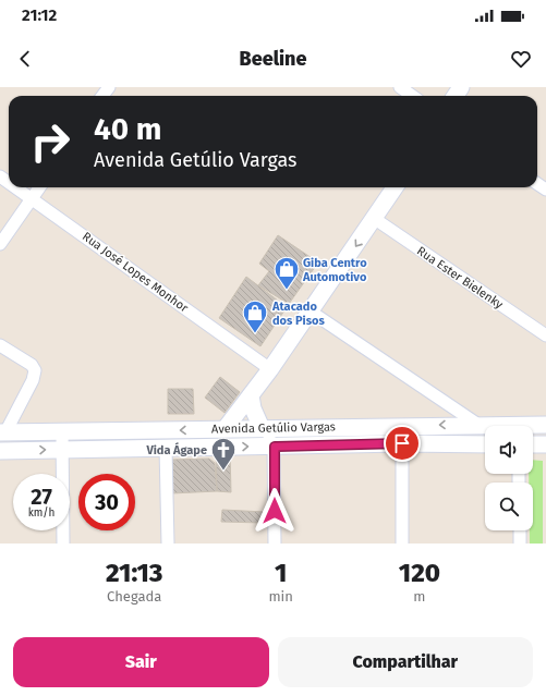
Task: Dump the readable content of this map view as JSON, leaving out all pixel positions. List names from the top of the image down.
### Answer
{
  "streets": {
    "main road": ["Avenida Getúlio Vargas"],
    "street": ["Rua José Lopes Monhor", "Rua Ester Bielenky"]
  },
  "places": {
    "shop": ["Giba Centro Automotivo", "Atacado dos Pisos"],
    "church": ["Vida Ágape"]
  },
  "page": {
    "status": "21:12",
    "header": "Beeline",
    "turn": ["40 m", "Avenida Getúlio Vargas"],
    "speed": "27 km/h",
    "limit": "30",
    "eta": [
      "21:13",
      "Chegada",
      "1",
      "min",
      "120",
      "m"
    ],
    "buttons": ["Sair", "Compartilhar"]
  }
}
